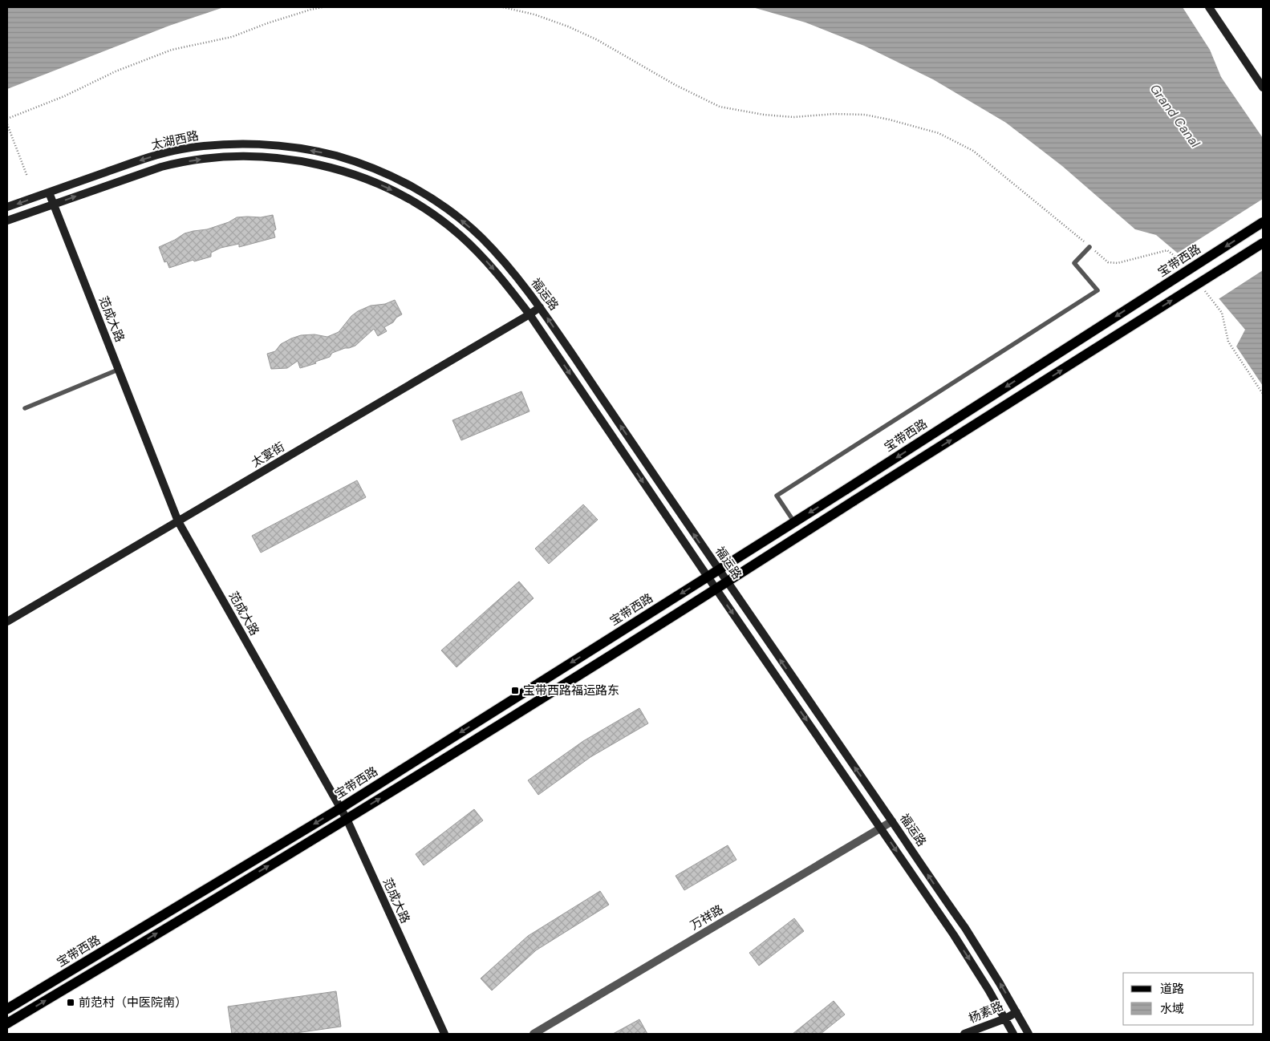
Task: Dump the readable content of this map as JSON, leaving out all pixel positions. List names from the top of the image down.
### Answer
{
  "streets": {
    "main road": [
      "太湖西路",
      "宝带西路",
      "福运路",
      "范成大路",
      "太宴街",
      "杨素路"
    ],
    "street": ["万祥路"]
  },
  "crossings": [
    ["太湖西路", "福运路"],
    ["太湖西路", "范成大路"],
    ["宝带西路", "福运路"],
    ["宝带西路", "范成大路"],
    ["福运路", "太宴街"],
    ["福运路", "万祥路"],
    ["福运路", "杨素路"],
    ["范成大路", "太宴街"]
  ],
  "water": ["Grand Canal"],
  "places": {
    "transit": ["宝带西路福运路东", "前范村（中医院南）"]
  },
  "legend": ["道路", "水域"]
}
